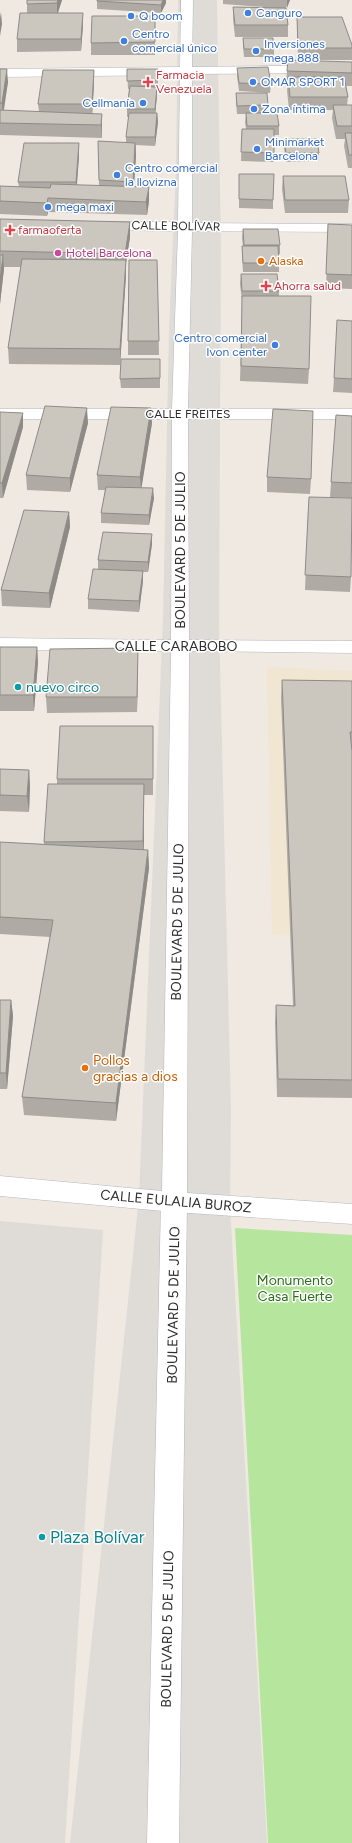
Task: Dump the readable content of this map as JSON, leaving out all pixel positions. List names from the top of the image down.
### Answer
{
  "streets": {
    "street": [
      "CALLE BOLÍVAR",
      "CALLE FREITES",
      "BOULEVARD 5 DE JULIO",
      "CALLE CARABOBO",
      "CALLE EULALIA BUROZ"
    ]
  },
  "crossings": [
    ["CALLE BOLÍVAR", "BOULEVARD 5 DE JULIO"],
    ["CALLE FREITES", "BOULEVARD 5 DE JULIO"],
    ["BOULEVARD 5 DE JULIO", "CALLE CARABOBO"],
    ["BOULEVARD 5 DE JULIO", "CALLE EULALIA BUROZ"]
  ],
  "parks": ["Monumento Casa Fuerte"],
  "places": {
    "other": [
      "Canguro",
      "Q boom",
      "Centro comercial único",
      "Inversiones mega 888",
      "OMAR SPORT 1",
      "Cellmanía",
      "Zona íntima",
      "Minimarket Barcelona",
      "Centro comercial la llovizna",
      "mega maxi",
      "Hotel Barcelona",
      "Alaska",
      "Centro comercial Ivon center",
      "nuevo circo",
      "Pollos gracias a dios",
      "Plaza Bolívar"
    ],
    "health": ["Farmacia Venezuela", "farmaoferta", "Ahorra salud"]
  }
}
